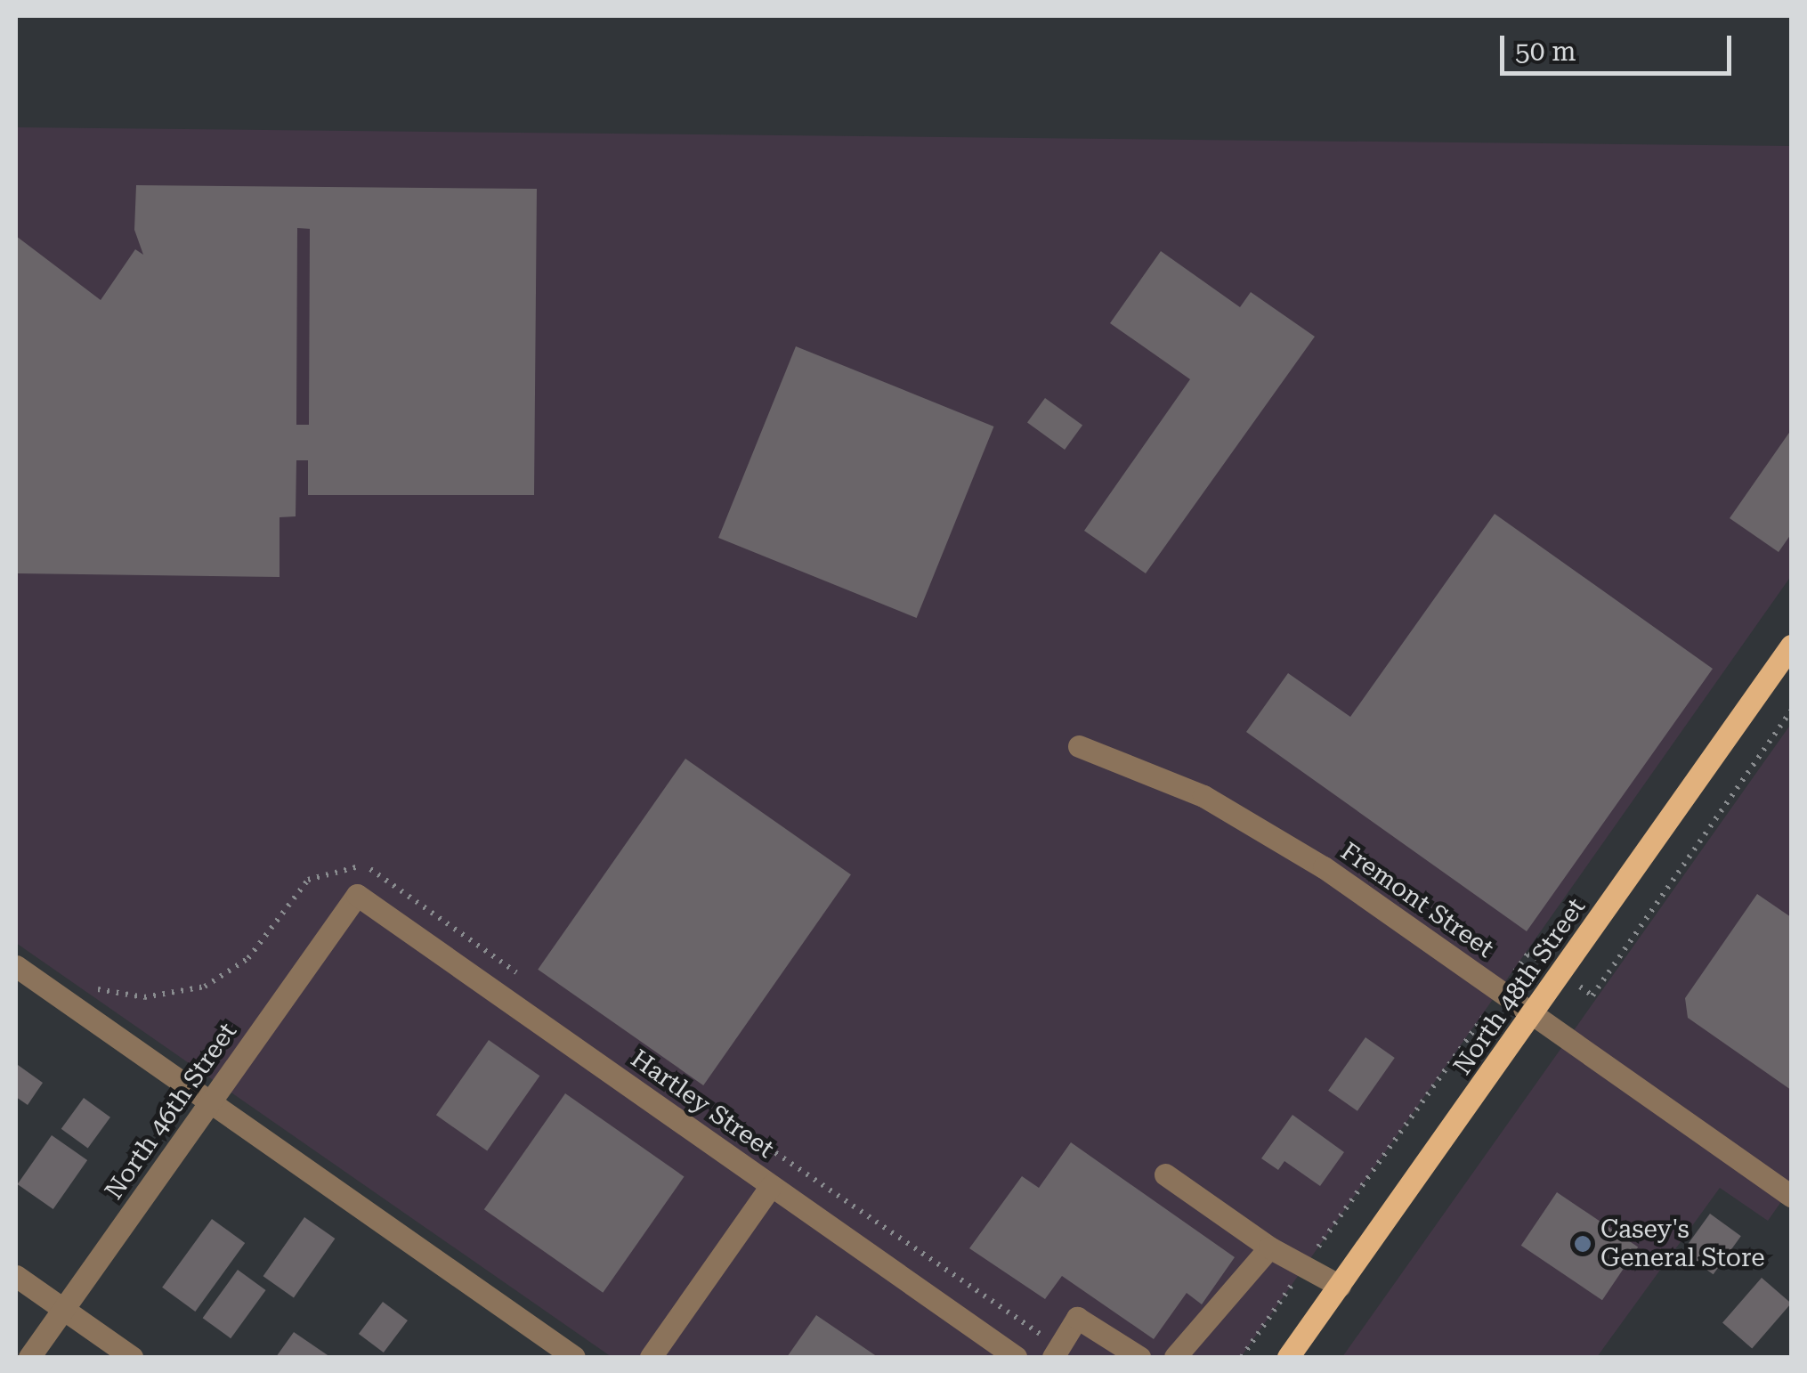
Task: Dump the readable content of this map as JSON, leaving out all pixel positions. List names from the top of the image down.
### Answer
{
  "streets": {
    "main road": ["North 48th Street"],
    "street": ["Fremont Street", "Hartley Street", "North 46th Street"]
  },
  "crossings": [
    ["Fremont Street", "North 48th Street"],
    ["Hartley Street", "North 46th Street"]
  ],
  "places": ["Casey's General Store"],
  "scale_bar": "50 m"
}
